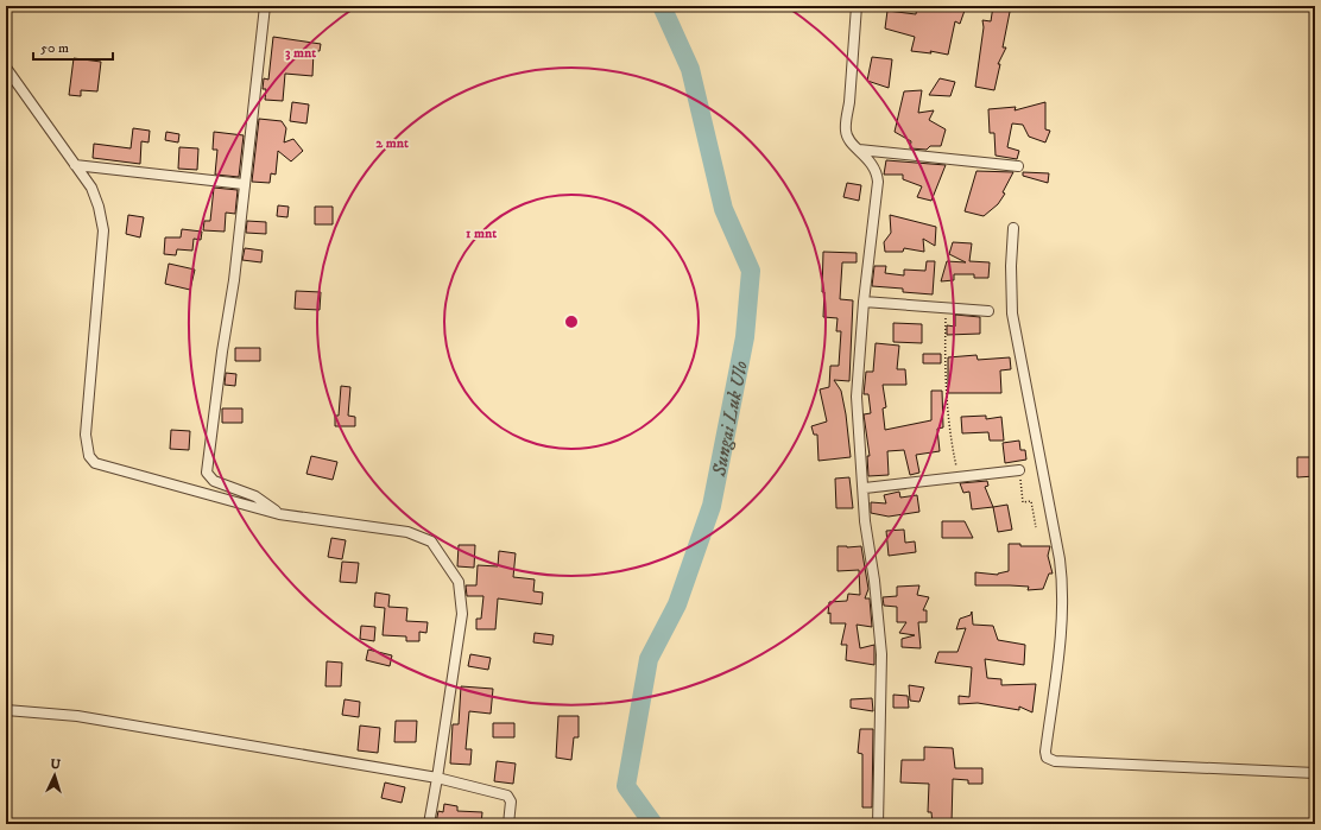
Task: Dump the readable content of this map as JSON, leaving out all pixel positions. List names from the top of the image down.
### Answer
{
  "water": ["Sungai Luk Ulo"],
  "scale_bar": "50 m",
  "north": "top",
  "rings": ["3 mnt", "2 mnt", "1 mnt"]
}
